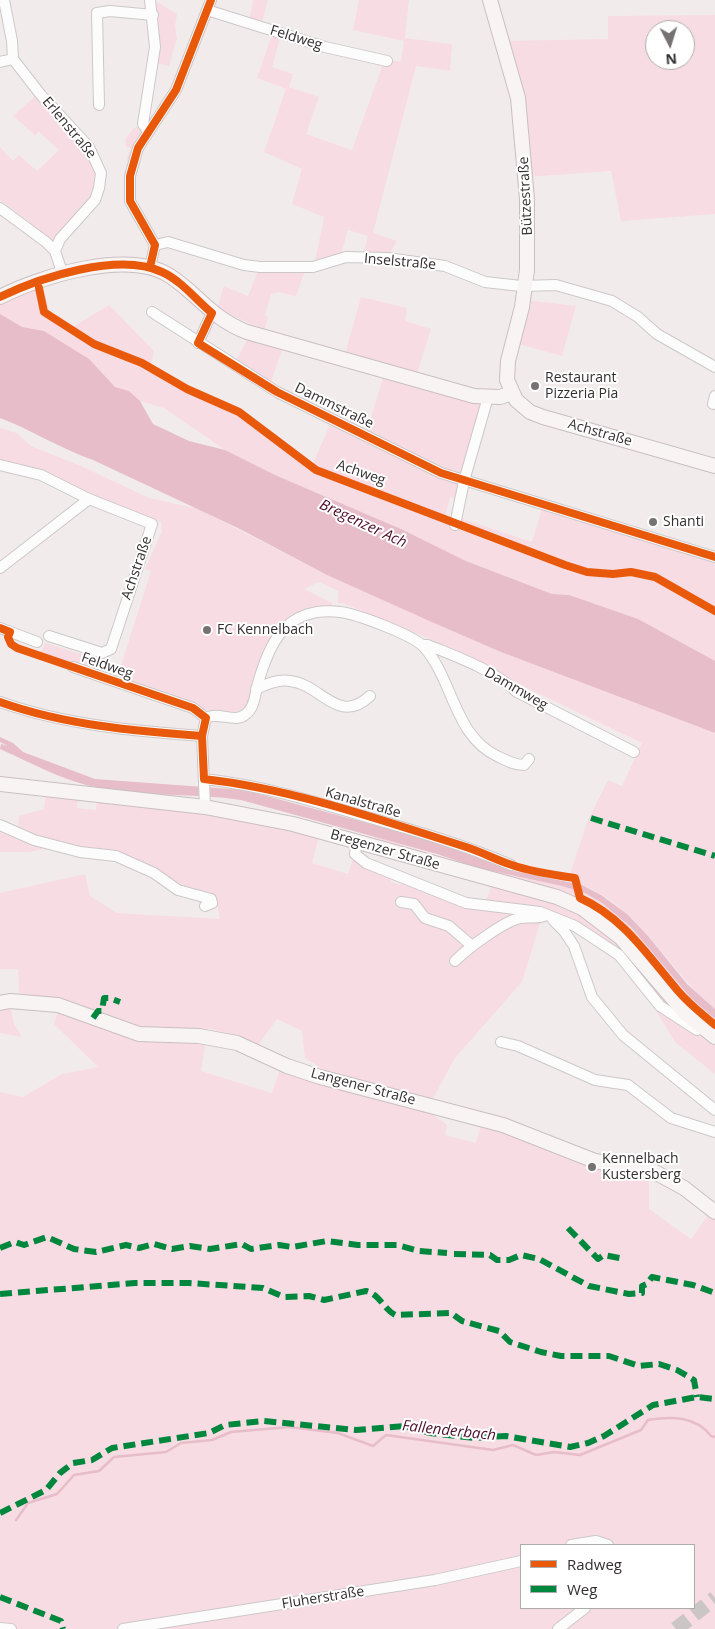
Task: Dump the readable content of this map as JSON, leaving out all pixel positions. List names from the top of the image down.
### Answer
{
  "streets": {
    "main road": [
      "Bützestraße",
      "Achstraße",
      "Bregenzer Straße",
      "Langener Straße"
    ],
    "street": [
      "Feldweg",
      "Erlenstraße",
      "Inselstraße",
      "Dammstraße",
      "Dammweg",
      "Kanalstraße",
      "Fluherstraße"
    ],
    "cycle path": ["Achweg"]
  },
  "crossings": [
    ["Feldweg", "Dammweg"],
    ["Bützestraße", "Inselstraße"],
    ["Bützestraße", "Achstraße"]
  ],
  "water": ["Bregenzer Ach", "Fallenderbach"],
  "places": [
    "Restaurant Pizzeria Pia",
    "Shanti",
    "FC Kennelbach",
    "Kennelbach Kustersberg"
  ],
  "legend": ["Radweg", "Weg"],
  "north": "bottom"
}
